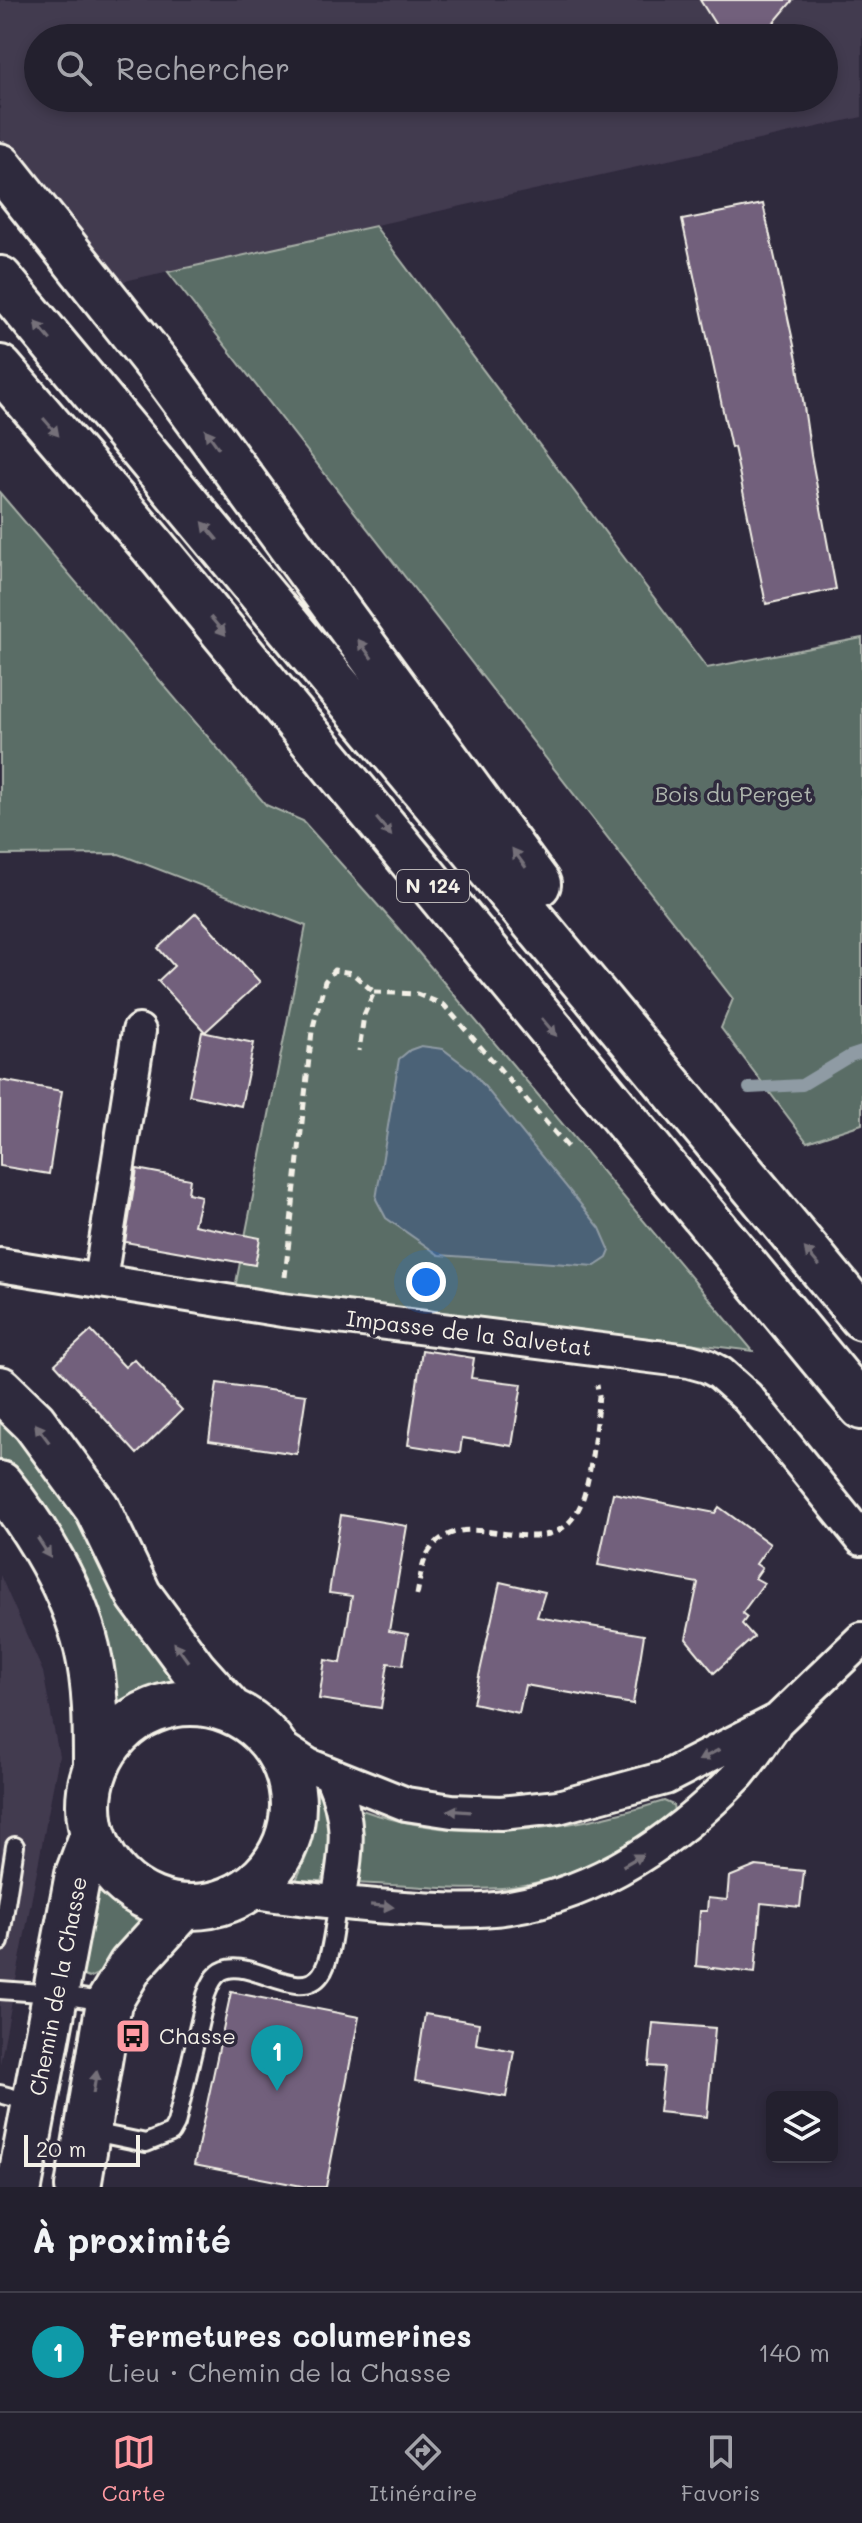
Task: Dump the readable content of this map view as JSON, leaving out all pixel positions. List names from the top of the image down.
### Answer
{
  "streets": {
    "main road": ["N 124", "Chemin de la Chasse"],
    "street": ["Impasse de la Salvetat"]
  },
  "parks": ["Bois du Perget"],
  "places": {
    "bus stop": ["Chasse"]
  },
  "scale_bar": "20 m",
  "page": {
    "search": "Rechercher",
    "pins": "1",
    "scale": "20 m",
    "heading": "À proximité",
    "list": [
      {
        "mark": "1",
        "name": "Fermetures columerines",
        "note": "Lieu · Chemin de la Chasse",
        "value": "140 m"
      }
    ],
    "nav": ["Carte", "Itinéraire", "Favoris"]
  }
}
